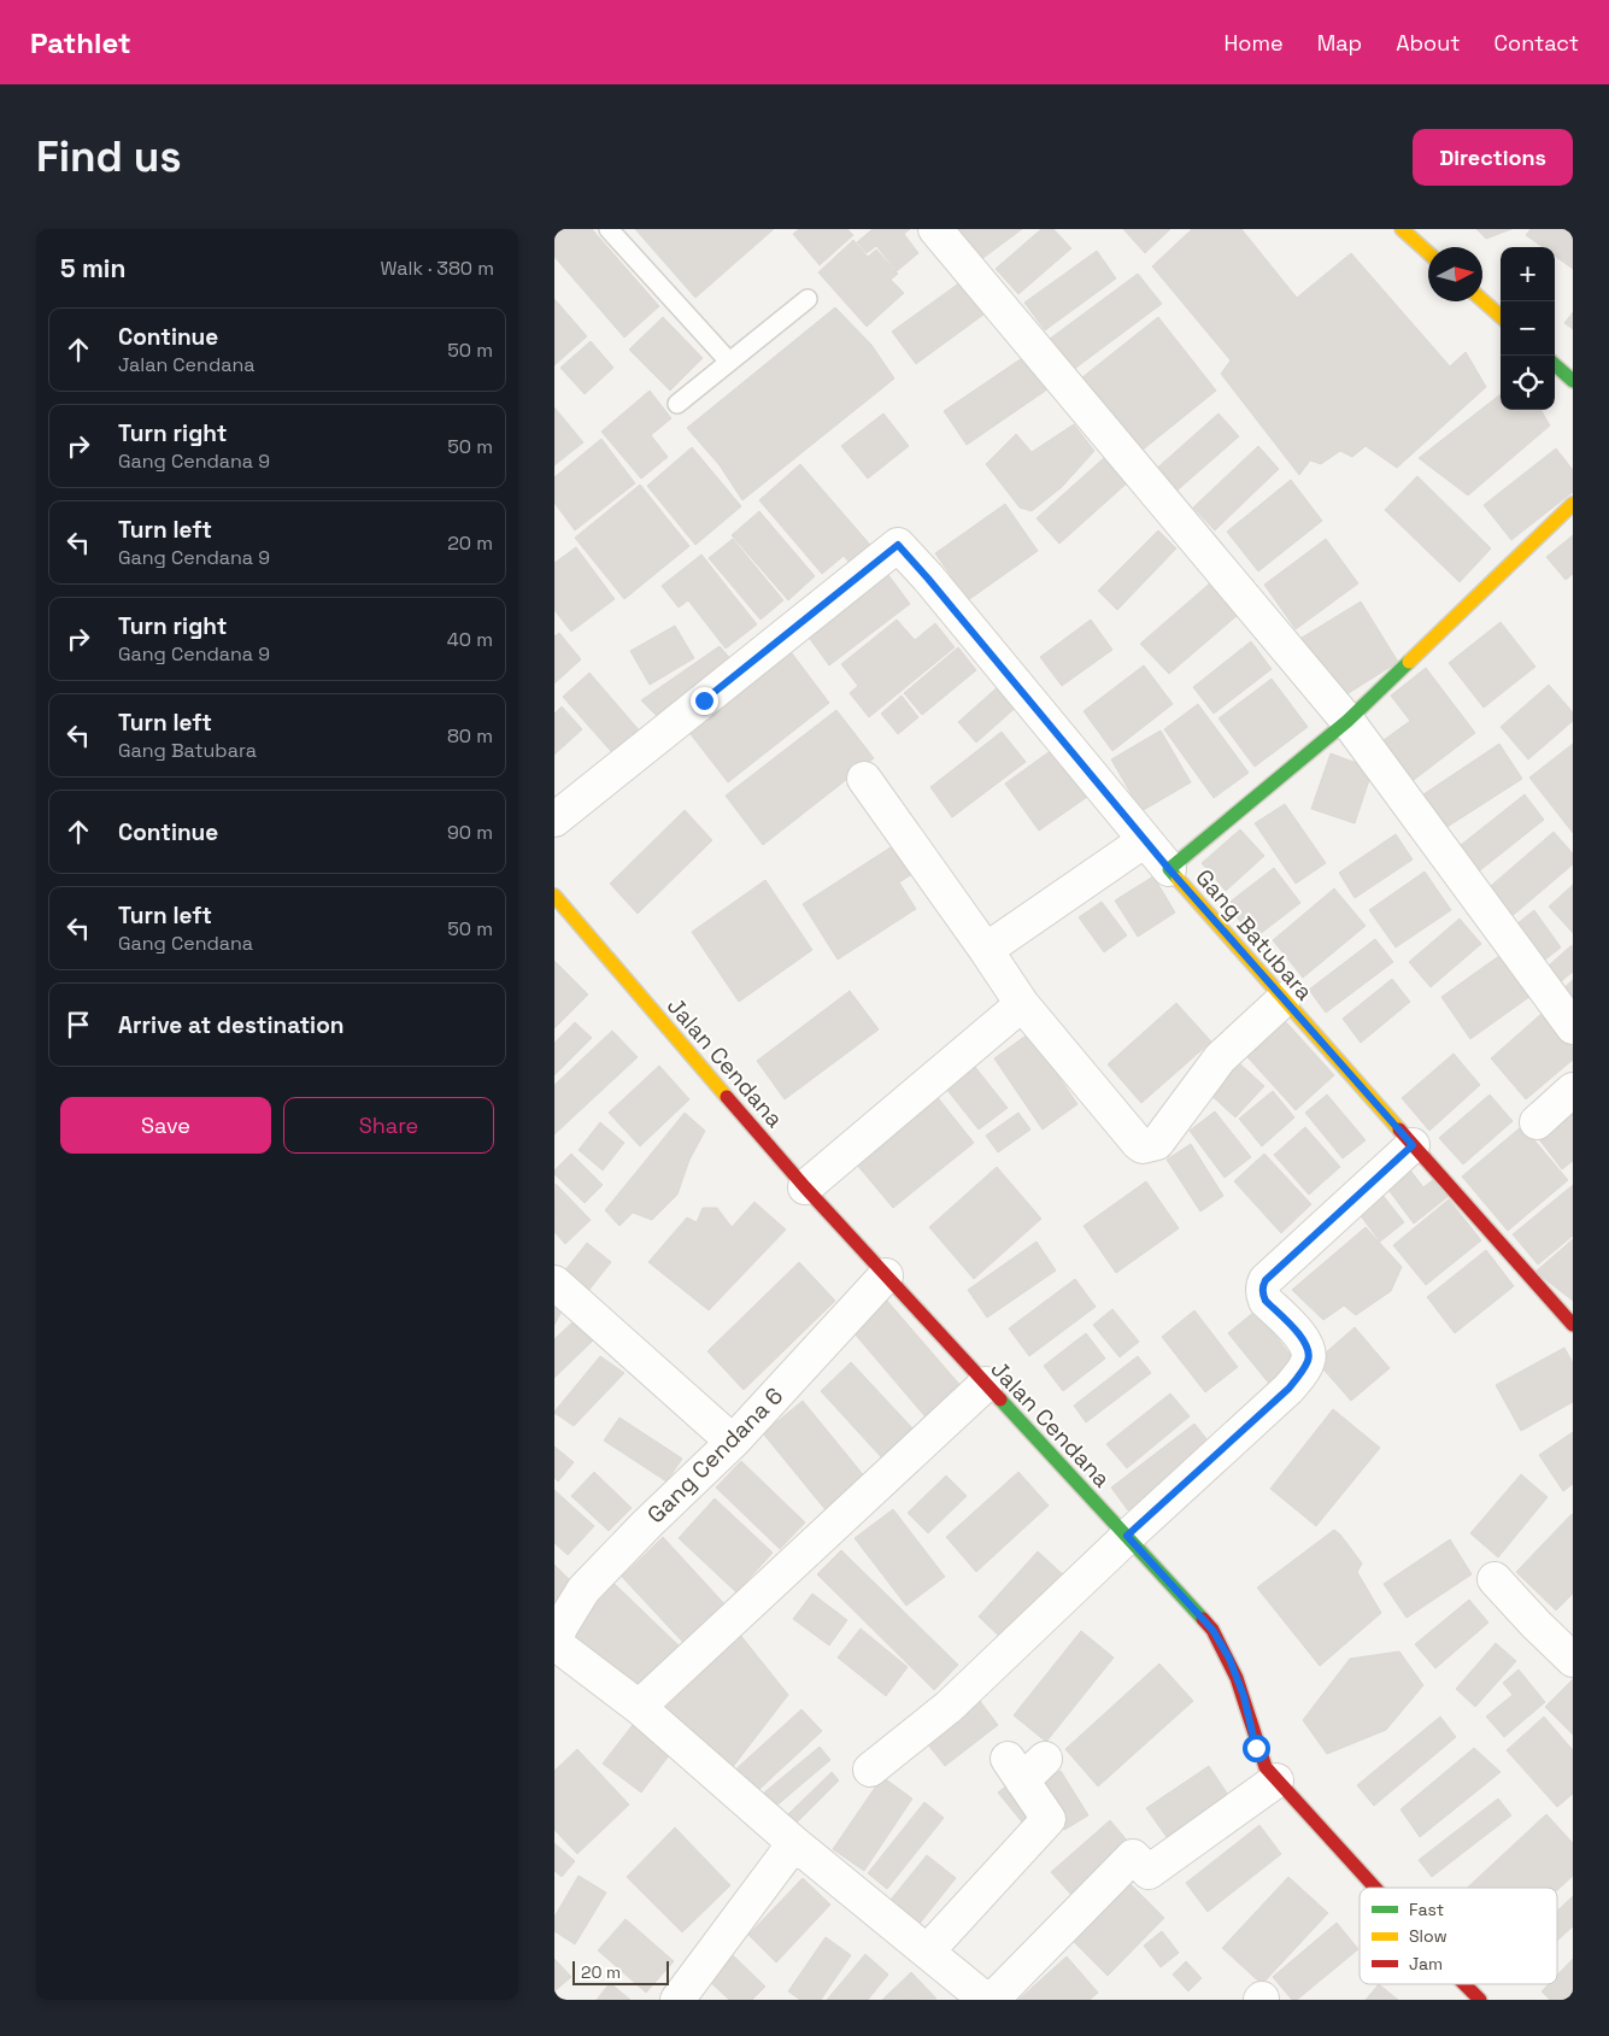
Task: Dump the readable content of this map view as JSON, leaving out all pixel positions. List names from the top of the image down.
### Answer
{
  "streets": {
    "street": ["Gang Batubara", "Jalan Cendana", "Gang Cendana 6"]
  },
  "crossings": [
    ["Jalan Cendana", "Gang Cendana 6"]
  ],
  "legend": ["Fast", "Slow", "Jam"],
  "scale_bar": "20 m",
  "north": "right",
  "page": {
    "header": "Pathlet",
    "nav": [
      "Home",
      "Map",
      "About",
      "Contact"
    ],
    "buttons": [
      "Directions",
      ["Save", "Share"]
    ],
    "title": "Find us",
    "heading": ["5 min", "Walk · 380 m"],
    "map_buttons": ["+", "−"],
    "list": [
      ["Continue", "Jalan Cendana", "50 m"],
      ["Turn right", "Gang Cendana 9", "50 m"],
      ["Turn left", "Gang Cendana 9", "20 m"],
      ["Turn right", "Gang Cendana 9", "40 m"],
      ["Turn left", "Gang Batubara", "80 m"],
      ["Continue", "90 m"],
      ["Turn left", "Gang Cendana", "50 m"],
      "Arrive at destination"
    ],
    "scale": "20 m"
  }
}
